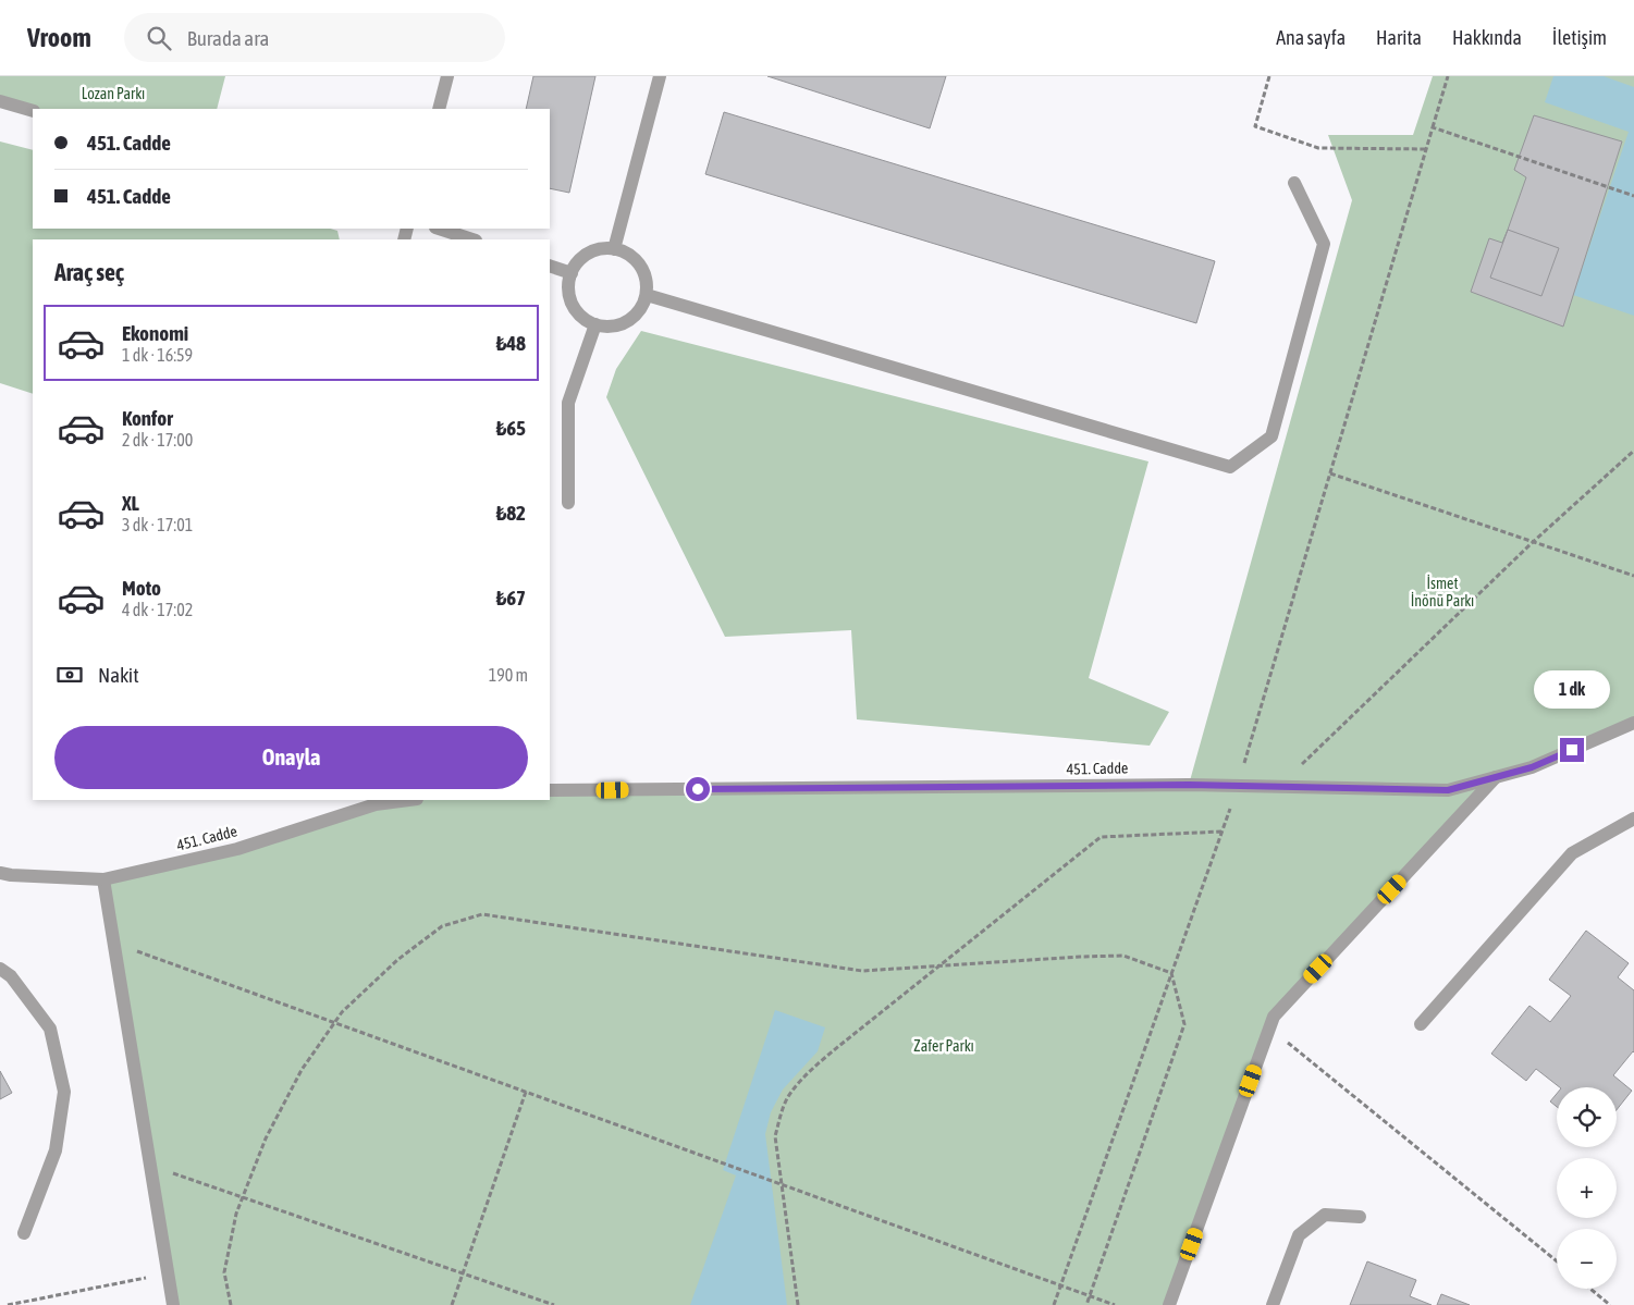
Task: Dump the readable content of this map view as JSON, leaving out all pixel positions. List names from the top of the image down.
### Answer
{
  "streets": {
    "street": ["451. Cadde"]
  },
  "parks": ["Lozan Parkı", "İsmet İnönü Parkı", "Zafer Parkı"],
  "page": {
    "header": "Vroom",
    "search": "Burada ara",
    "nav": [
      "Ana sayfa",
      "Harita",
      "Hakkında",
      "İletişim"
    ],
    "banner": ["451. Cadde", "451. Cadde"],
    "heading": "Araç seç",
    "list": [
      {
        "name": "Ekonomi",
        "note": "1 dk · 16:59",
        "value": "₺48"
      },
      {
        "name": "Konfor",
        "note": "2 dk · 17:00",
        "value": "₺65"
      },
      {
        "name": "XL",
        "note": "3 dk · 17:01",
        "value": "₺82"
      },
      {
        "name": "Moto",
        "note": "4 dk · 17:02",
        "value": "₺67"
      }
    ],
    "pay": ["Nakit", "190 m"],
    "bubble": "1 dk",
    "buttons": "Onayla",
    "map_buttons": ["+", "−"]
  }
}
